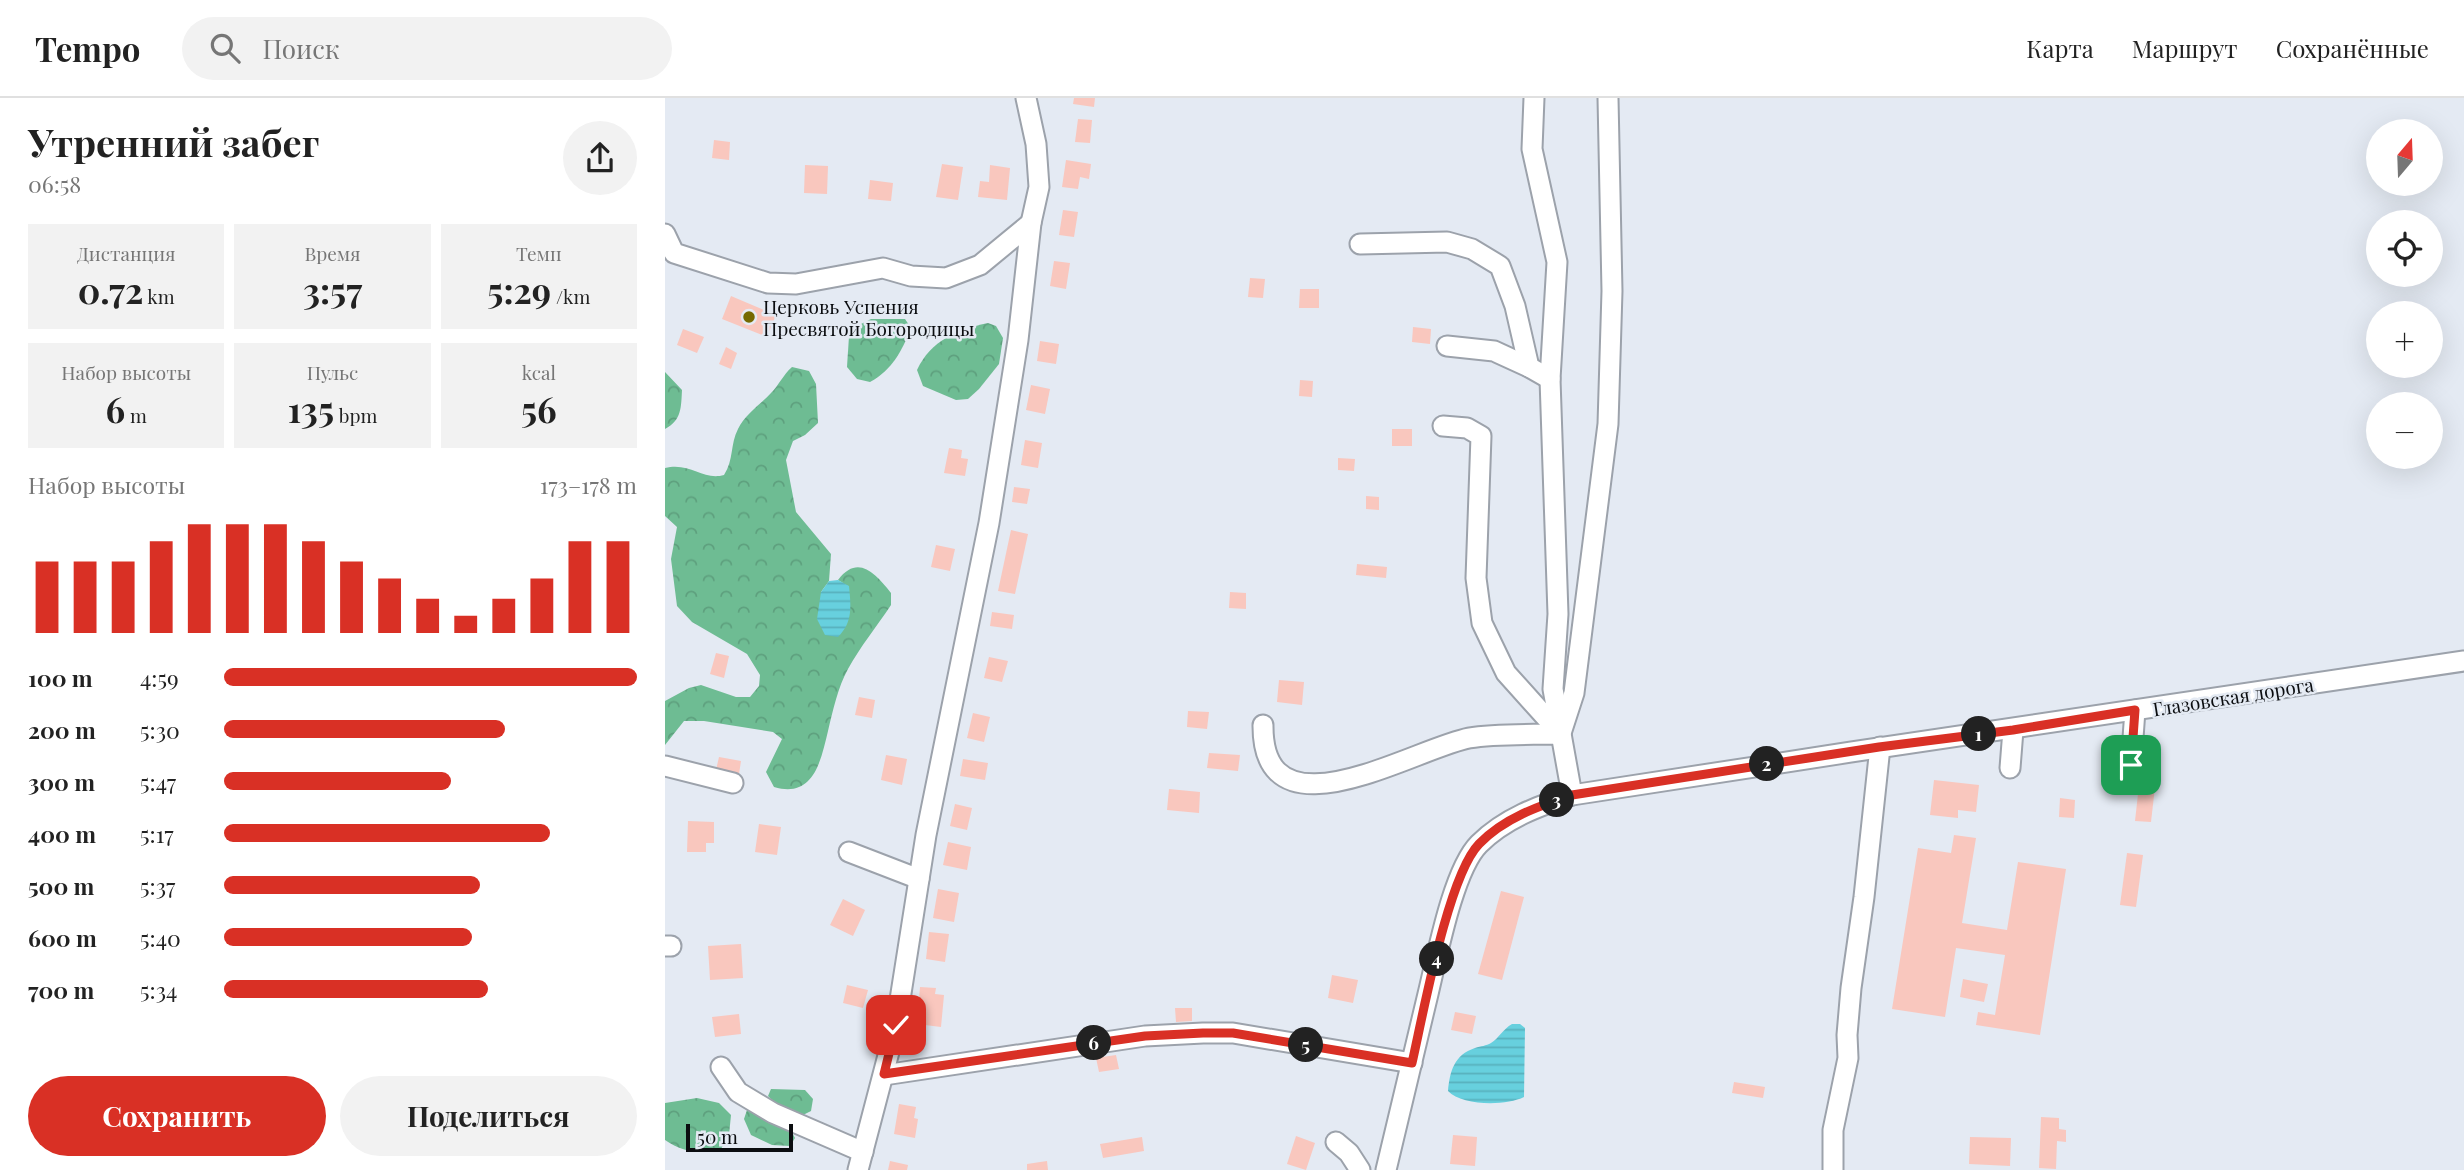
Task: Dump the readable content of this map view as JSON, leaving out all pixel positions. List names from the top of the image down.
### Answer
{
  "streets": {
    "street": ["Глазовская дорога"]
  },
  "places": ["Церковь Успения Пресвятой Богородицы"],
  "scale_bar": "50 m",
  "north": "top",
  "page": {
    "header": "Tempo",
    "search": "Поиск",
    "nav": ["Карта", "Маршрут", "Сохранённые"],
    "heading": ["Утренний забег", "06:58"],
    "map_buttons": ["+", "−"],
    "stats": [
      ["Дистанция", "0.72 km"],
      ["Время", "3:57"],
      ["Темп", "5:29 /km"],
      ["Набор высоты", "6 m"],
      ["Пульс", "135 bpm"],
      ["kcal", "56"]
    ],
    "chart": ["Набор высоты", "173–178 m"],
    "list": [
      {
        "name": "100 m",
        "note": "4:59"
      },
      {
        "name": "200 m",
        "note": "5:30"
      },
      {
        "name": "300 m",
        "note": "5:47"
      },
      {
        "name": "400 m",
        "note": "5:17"
      },
      {
        "name": "500 m",
        "note": "5:37"
      },
      {
        "name": "600 m",
        "note": "5:40"
      },
      {
        "name": "700 m",
        "note": "5:34"
      }
    ],
    "pins": [
      "1",
      "2",
      "3",
      "4",
      "6",
      "5"
    ],
    "buttons": ["Сохранить", "Поделиться"],
    "scale": "50 m"
  }
}
